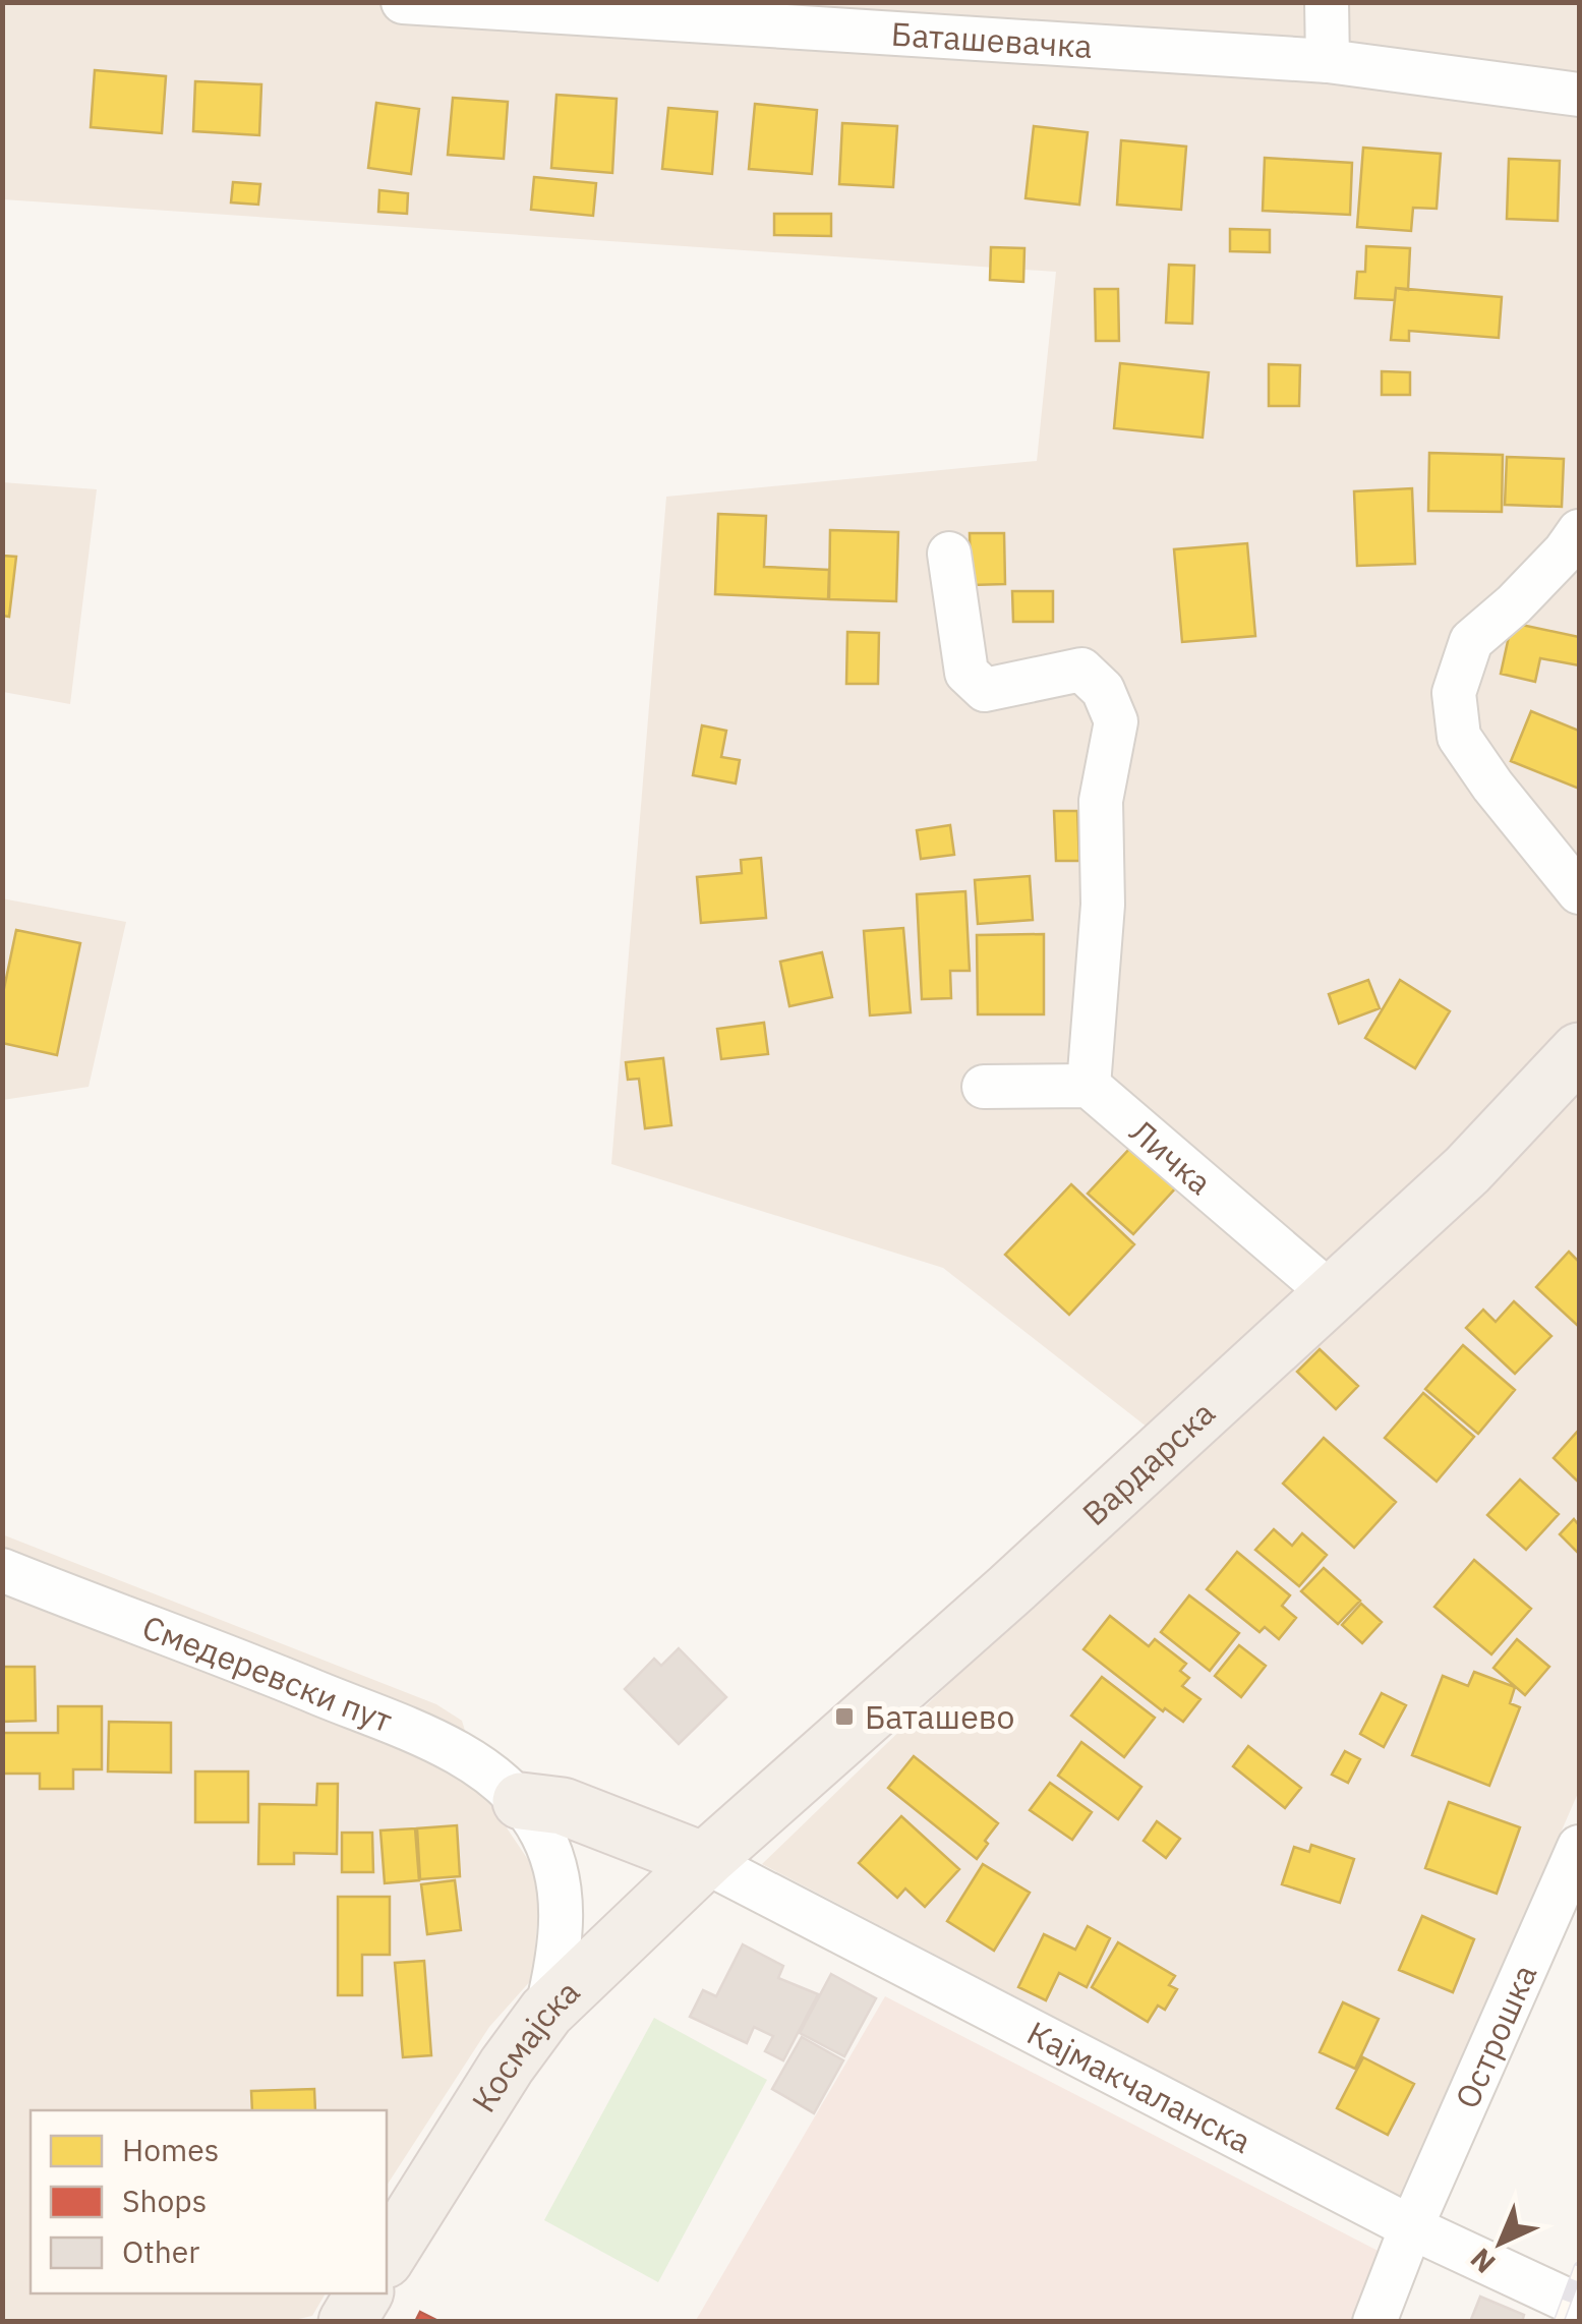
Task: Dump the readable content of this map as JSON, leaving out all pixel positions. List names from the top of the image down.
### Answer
{
  "streets": {
    "main road": ["Вардарска", "Космајска"],
    "street": [
      "Баташевачка",
      "Личка",
      "Смедеревски пут",
      "Острошка",
      "Кајмакчаланска"
    ]
  },
  "crossings": [
    ["Личка", "Вардарска"],
    ["Вардарска", "Космајска"],
    ["Вардарска", "Кајмакчаланска"],
    ["Острошка", "Кајмакчаланска"],
    ["Космајска", "Кајмакчаланска"]
  ],
  "places": {
    "transit": ["Баташево"]
  },
  "legend": ["Homes", "Shops", "Other"],
  "north": "bottom left"
}
